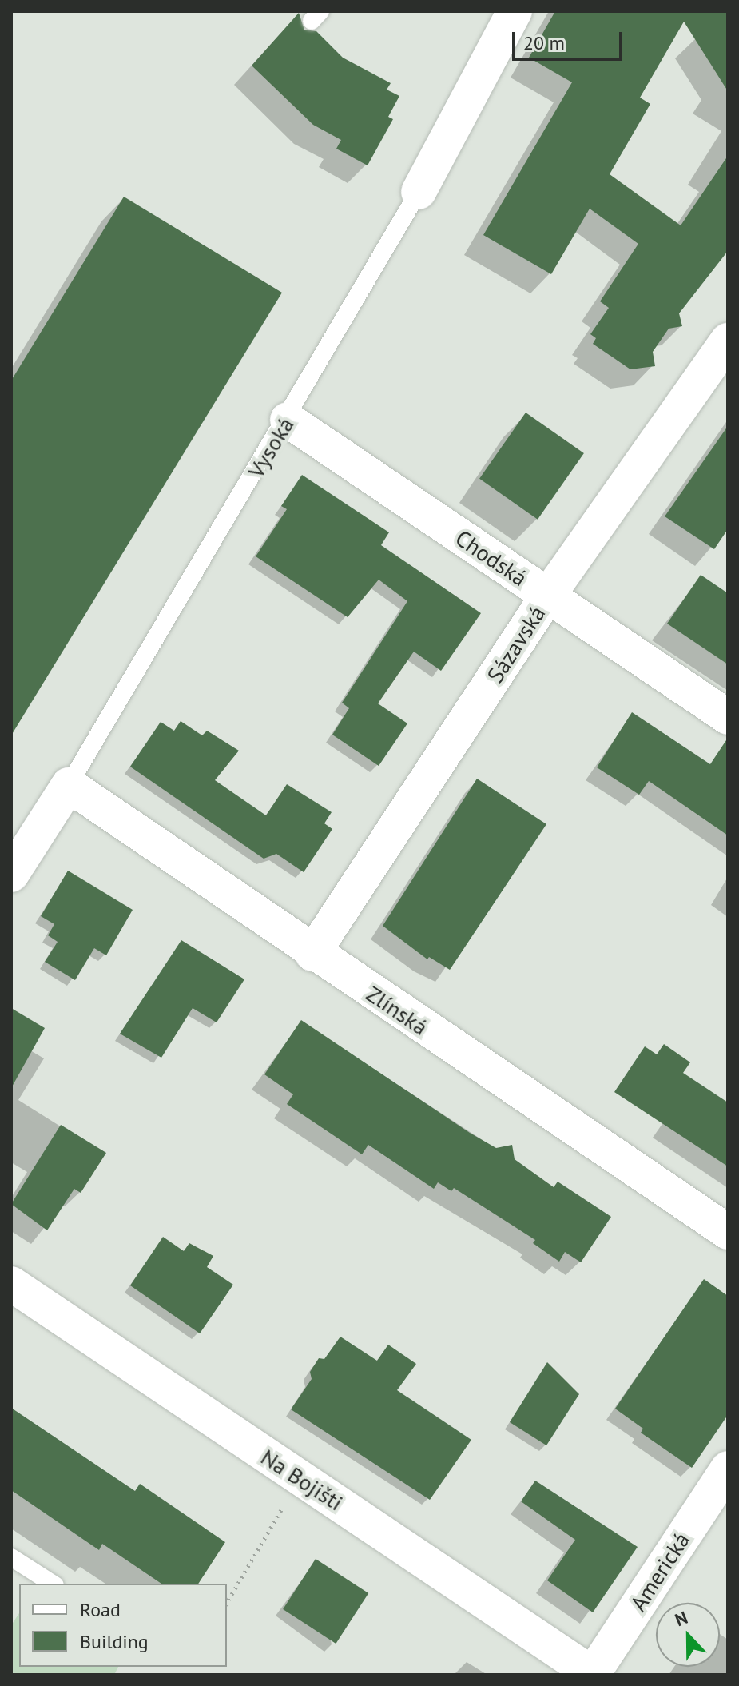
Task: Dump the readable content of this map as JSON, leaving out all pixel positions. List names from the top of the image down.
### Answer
{
  "streets": {
    "street": [
      "Vysoká",
      "Chodská",
      "Sázavská",
      "Zlínská",
      "Na Bojišti",
      "Americká"
    ]
  },
  "crossings": [
    ["Vysoká", "Chodská"],
    ["Vysoká", "Zlínská"],
    ["Chodská", "Sázavská"],
    ["Sázavská", "Zlínská"],
    ["Na Bojišti", "Americká"]
  ],
  "legend": ["Road", "Building"],
  "scale_bar": "20 m",
  "north": "top"
}
